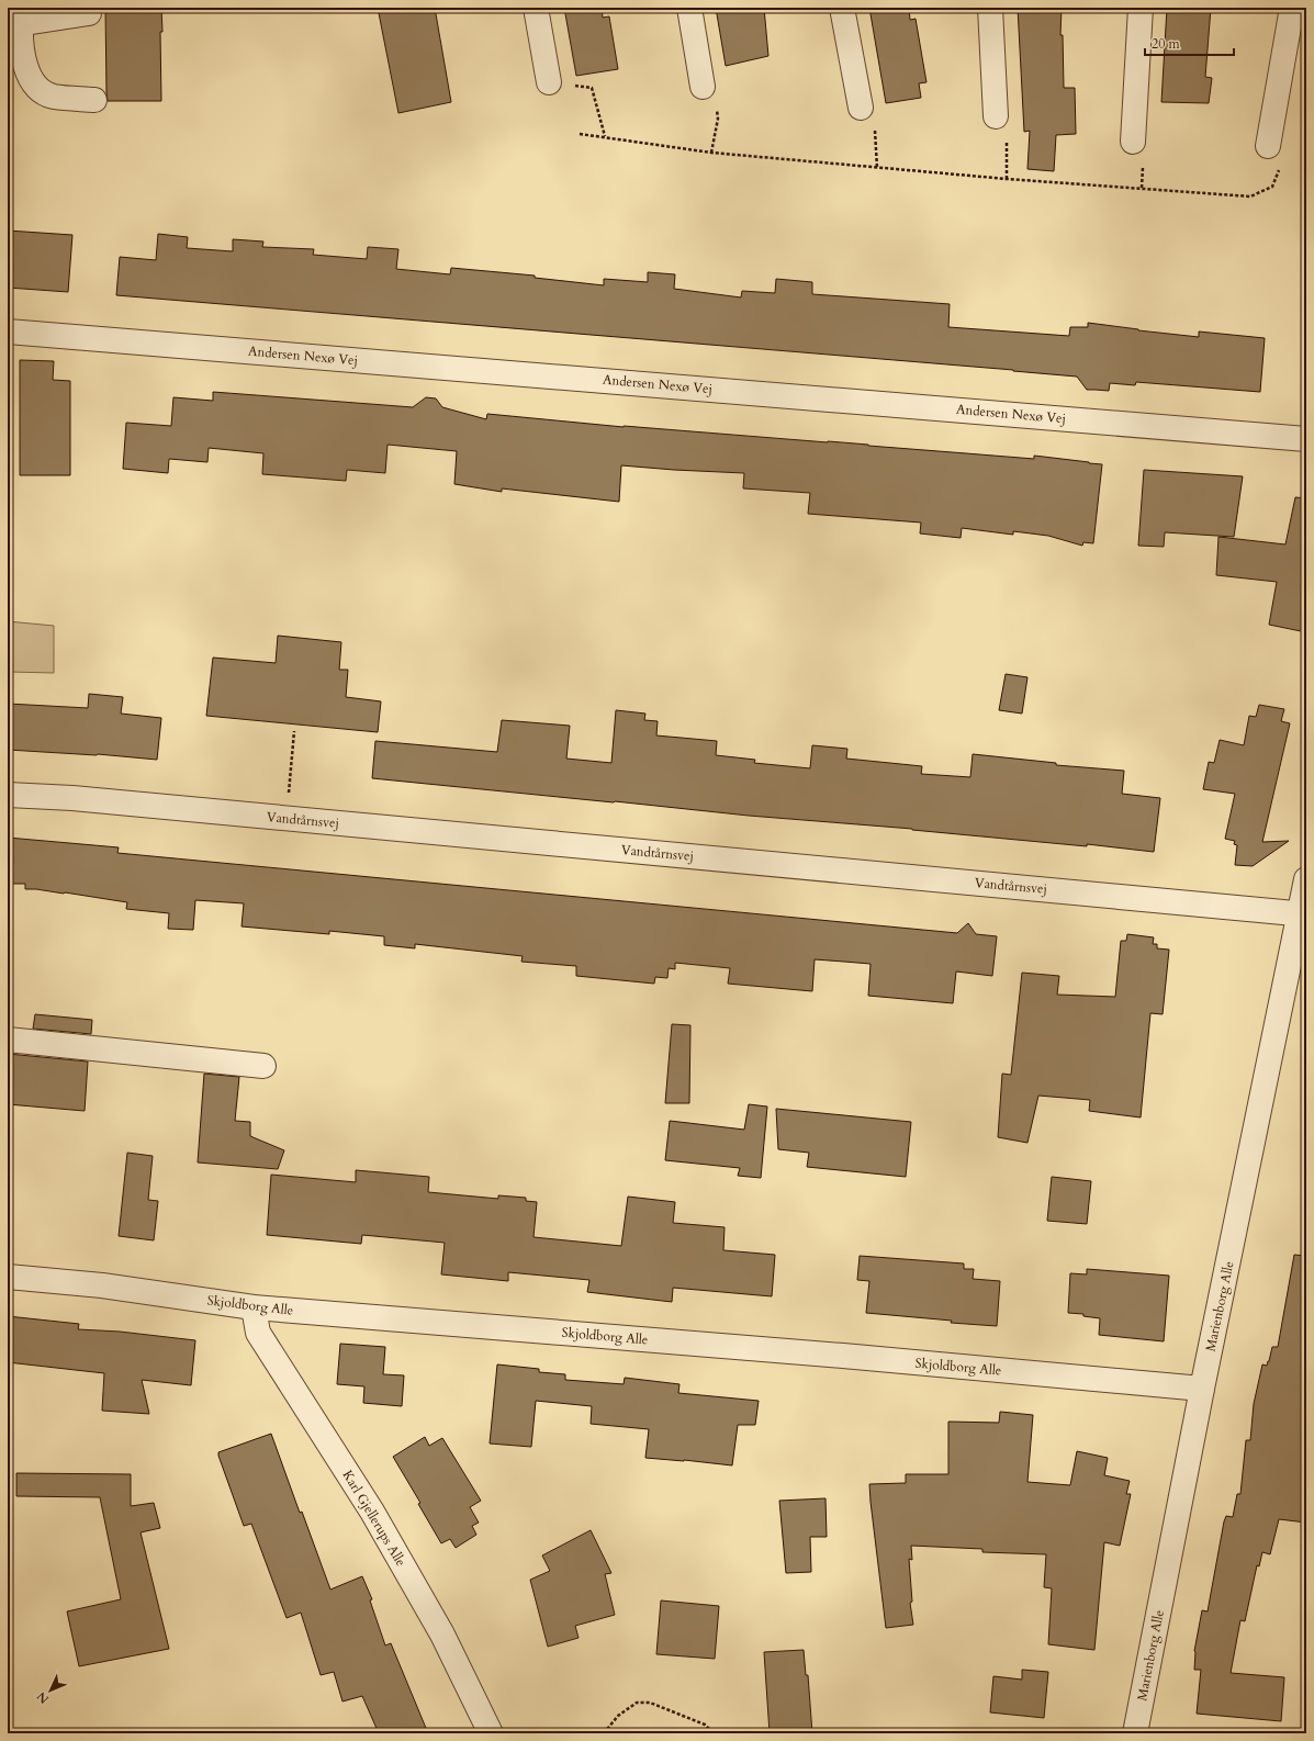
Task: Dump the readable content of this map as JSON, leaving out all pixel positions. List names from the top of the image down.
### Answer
{
  "streets": {
    "street": [
      "Andersen Nexø Vej",
      "Vandtårnsvej",
      "Skjoldborg Alle",
      "Marienborg Alle",
      "Karl Gjellerups Alle"
    ]
  },
  "crossings": [
    ["Vandtårnsvej", "Marienborg Alle"],
    ["Skjoldborg Alle", "Marienborg Alle"],
    ["Skjoldborg Alle", "Karl Gjellerups Alle"]
  ],
  "scale_bar": "20 m",
  "north": "bottom left"
}
